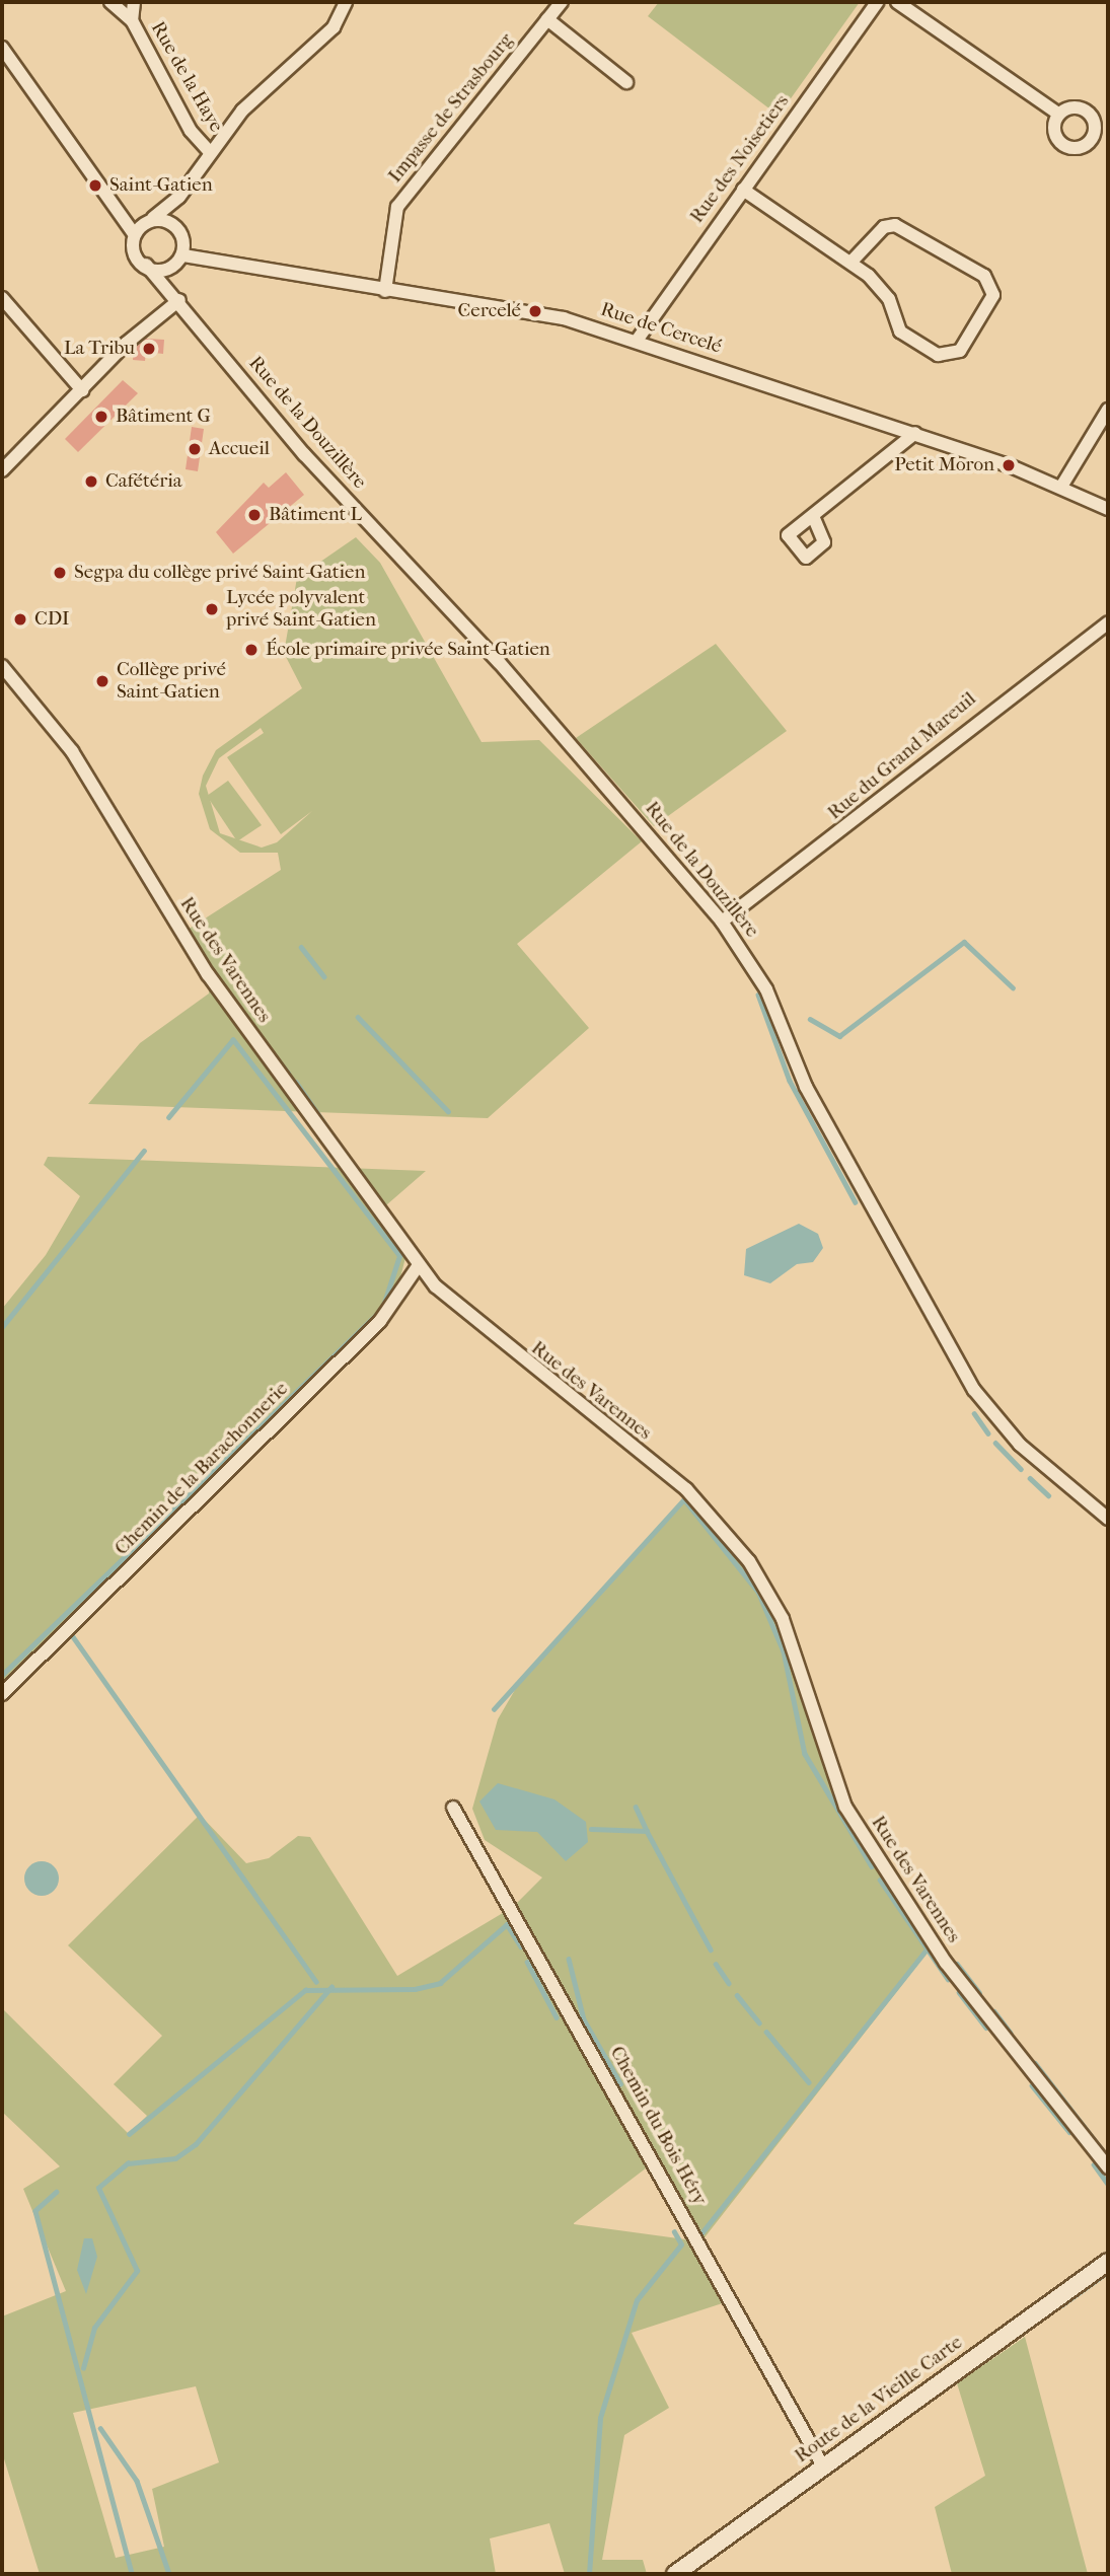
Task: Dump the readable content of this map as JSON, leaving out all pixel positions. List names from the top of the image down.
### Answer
{
  "streets": {
    "street": [
      "Rue de la Haye",
      "Impasse de Strasbourg",
      "Rue des Noisetiers",
      "Rue de Cercelé",
      "Rue de la Douzillère",
      "Rue du Grand Mareuil",
      "Rue des Varennes",
      "Chemin de la Barachonnerie",
      "Chemin du Bois Héry",
      "Route de la Vieille Carte"
    ]
  },
  "crossings": [
    ["Impasse de Strasbourg", "Rue de Cercelé"],
    ["Rue des Noisetiers", "Rue de Cercelé"],
    ["Rue de Cercelé", "Rue de la Douzillère"],
    ["Rue de la Douzillère", "Rue du Grand Mareuil"],
    ["Rue des Varennes", "Chemin de la Barachonnerie"],
    ["Chemin du Bois Héry", "Route de la Vieille Carte"]
  ],
  "places": [
    "Saint-Gatien",
    "Cercelé",
    "La Tribu",
    "Bâtiment G",
    "Accueil",
    "Petit Moron",
    "Cafétéria",
    "Bâtiment L",
    "Segpa du collège privé Saint-Gatien",
    "Lycée polyvalent privé Saint-Gatien",
    "CDI",
    "École primaire privée Saint-Gatien",
    "Collège privé Saint-Gatien"
  ]
}
